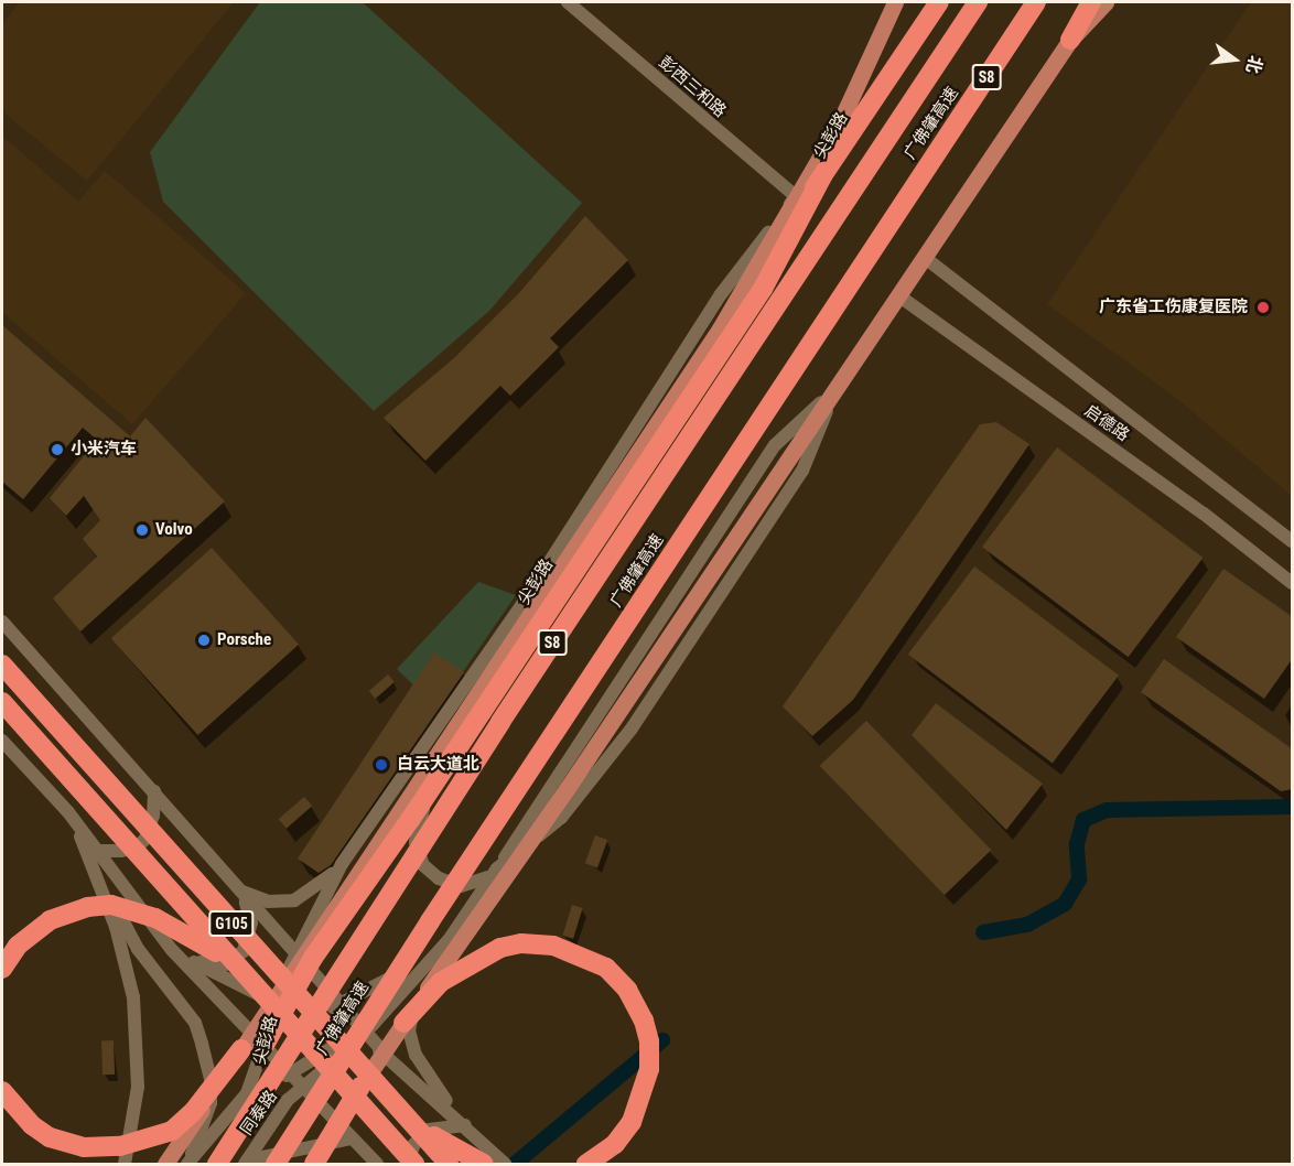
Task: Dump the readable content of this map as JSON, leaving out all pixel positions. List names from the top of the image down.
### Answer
{
  "streets": {
    "highway": ["S8", "广佛肇高速", "G105"],
    "main road": ["尖彭路"],
    "street": ["彭西三和路", "启德路", "同泰路"]
  },
  "crossings": [
    ["彭西三和路", "尖彭路"]
  ],
  "places": [
    "广东省工伤康复医院",
    "小米汽车",
    "Volvo",
    "Porsche",
    "白云大道北"
  ],
  "north": "right"
}
